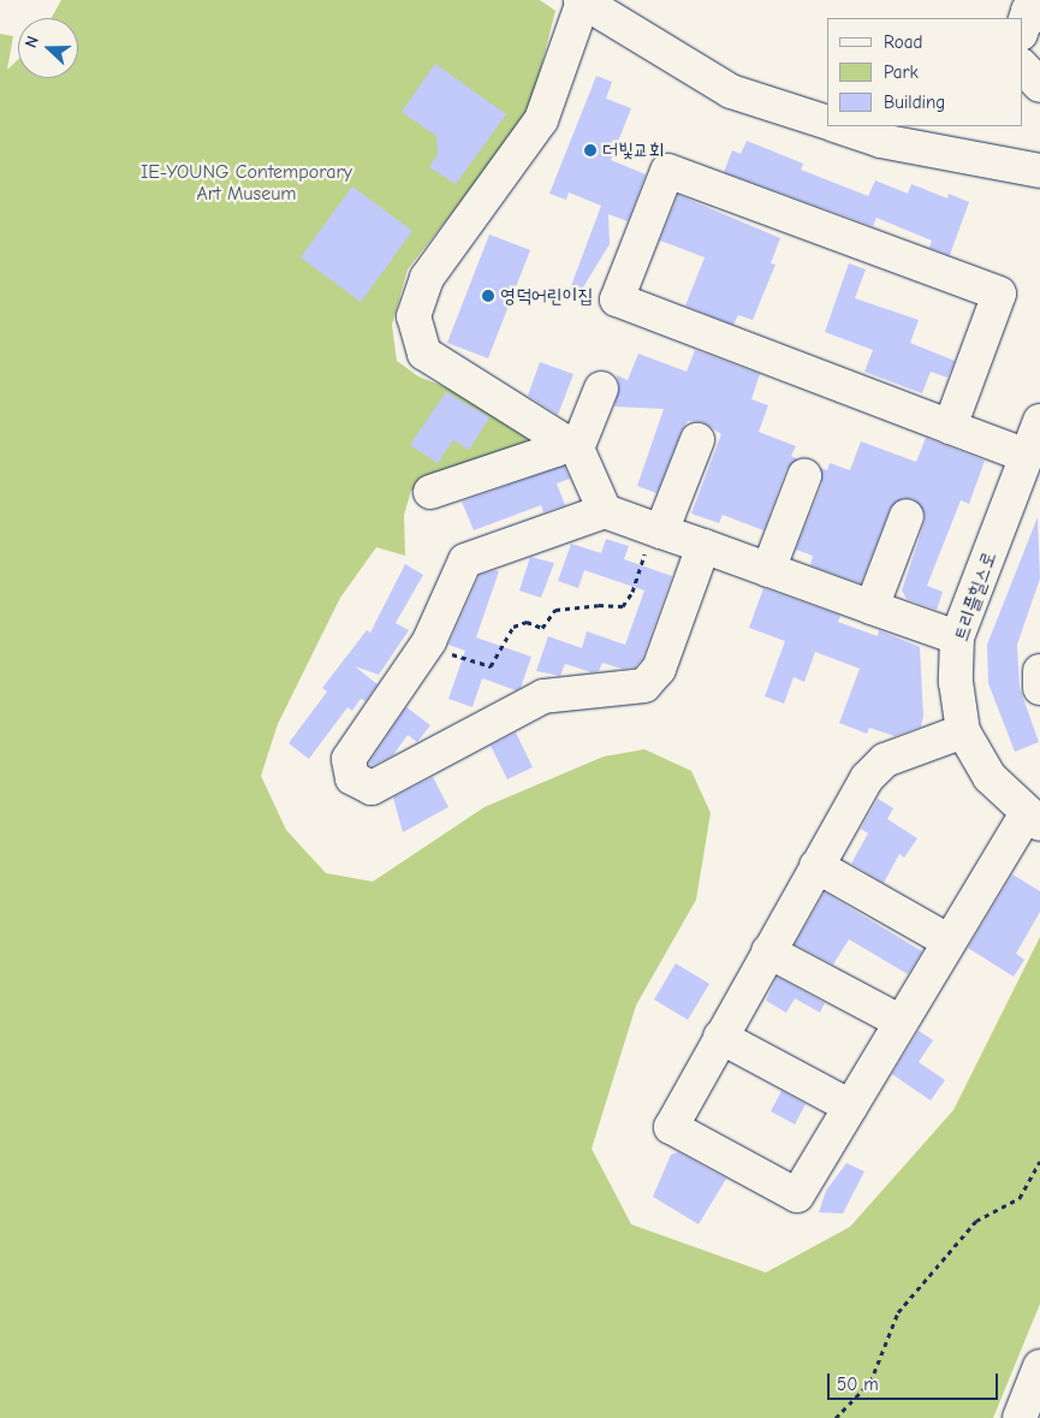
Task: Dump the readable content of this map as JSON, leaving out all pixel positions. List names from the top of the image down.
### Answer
{
  "streets": {
    "street": ["트리플힐스로"]
  },
  "parks": ["IE-YOUNG Contemporary Art Museum"],
  "places": ["더빛교회", "영덕어린이집"],
  "legend": ["Road", "Park", "Building"],
  "scale_bar": "50 m",
  "north": "left"
}
